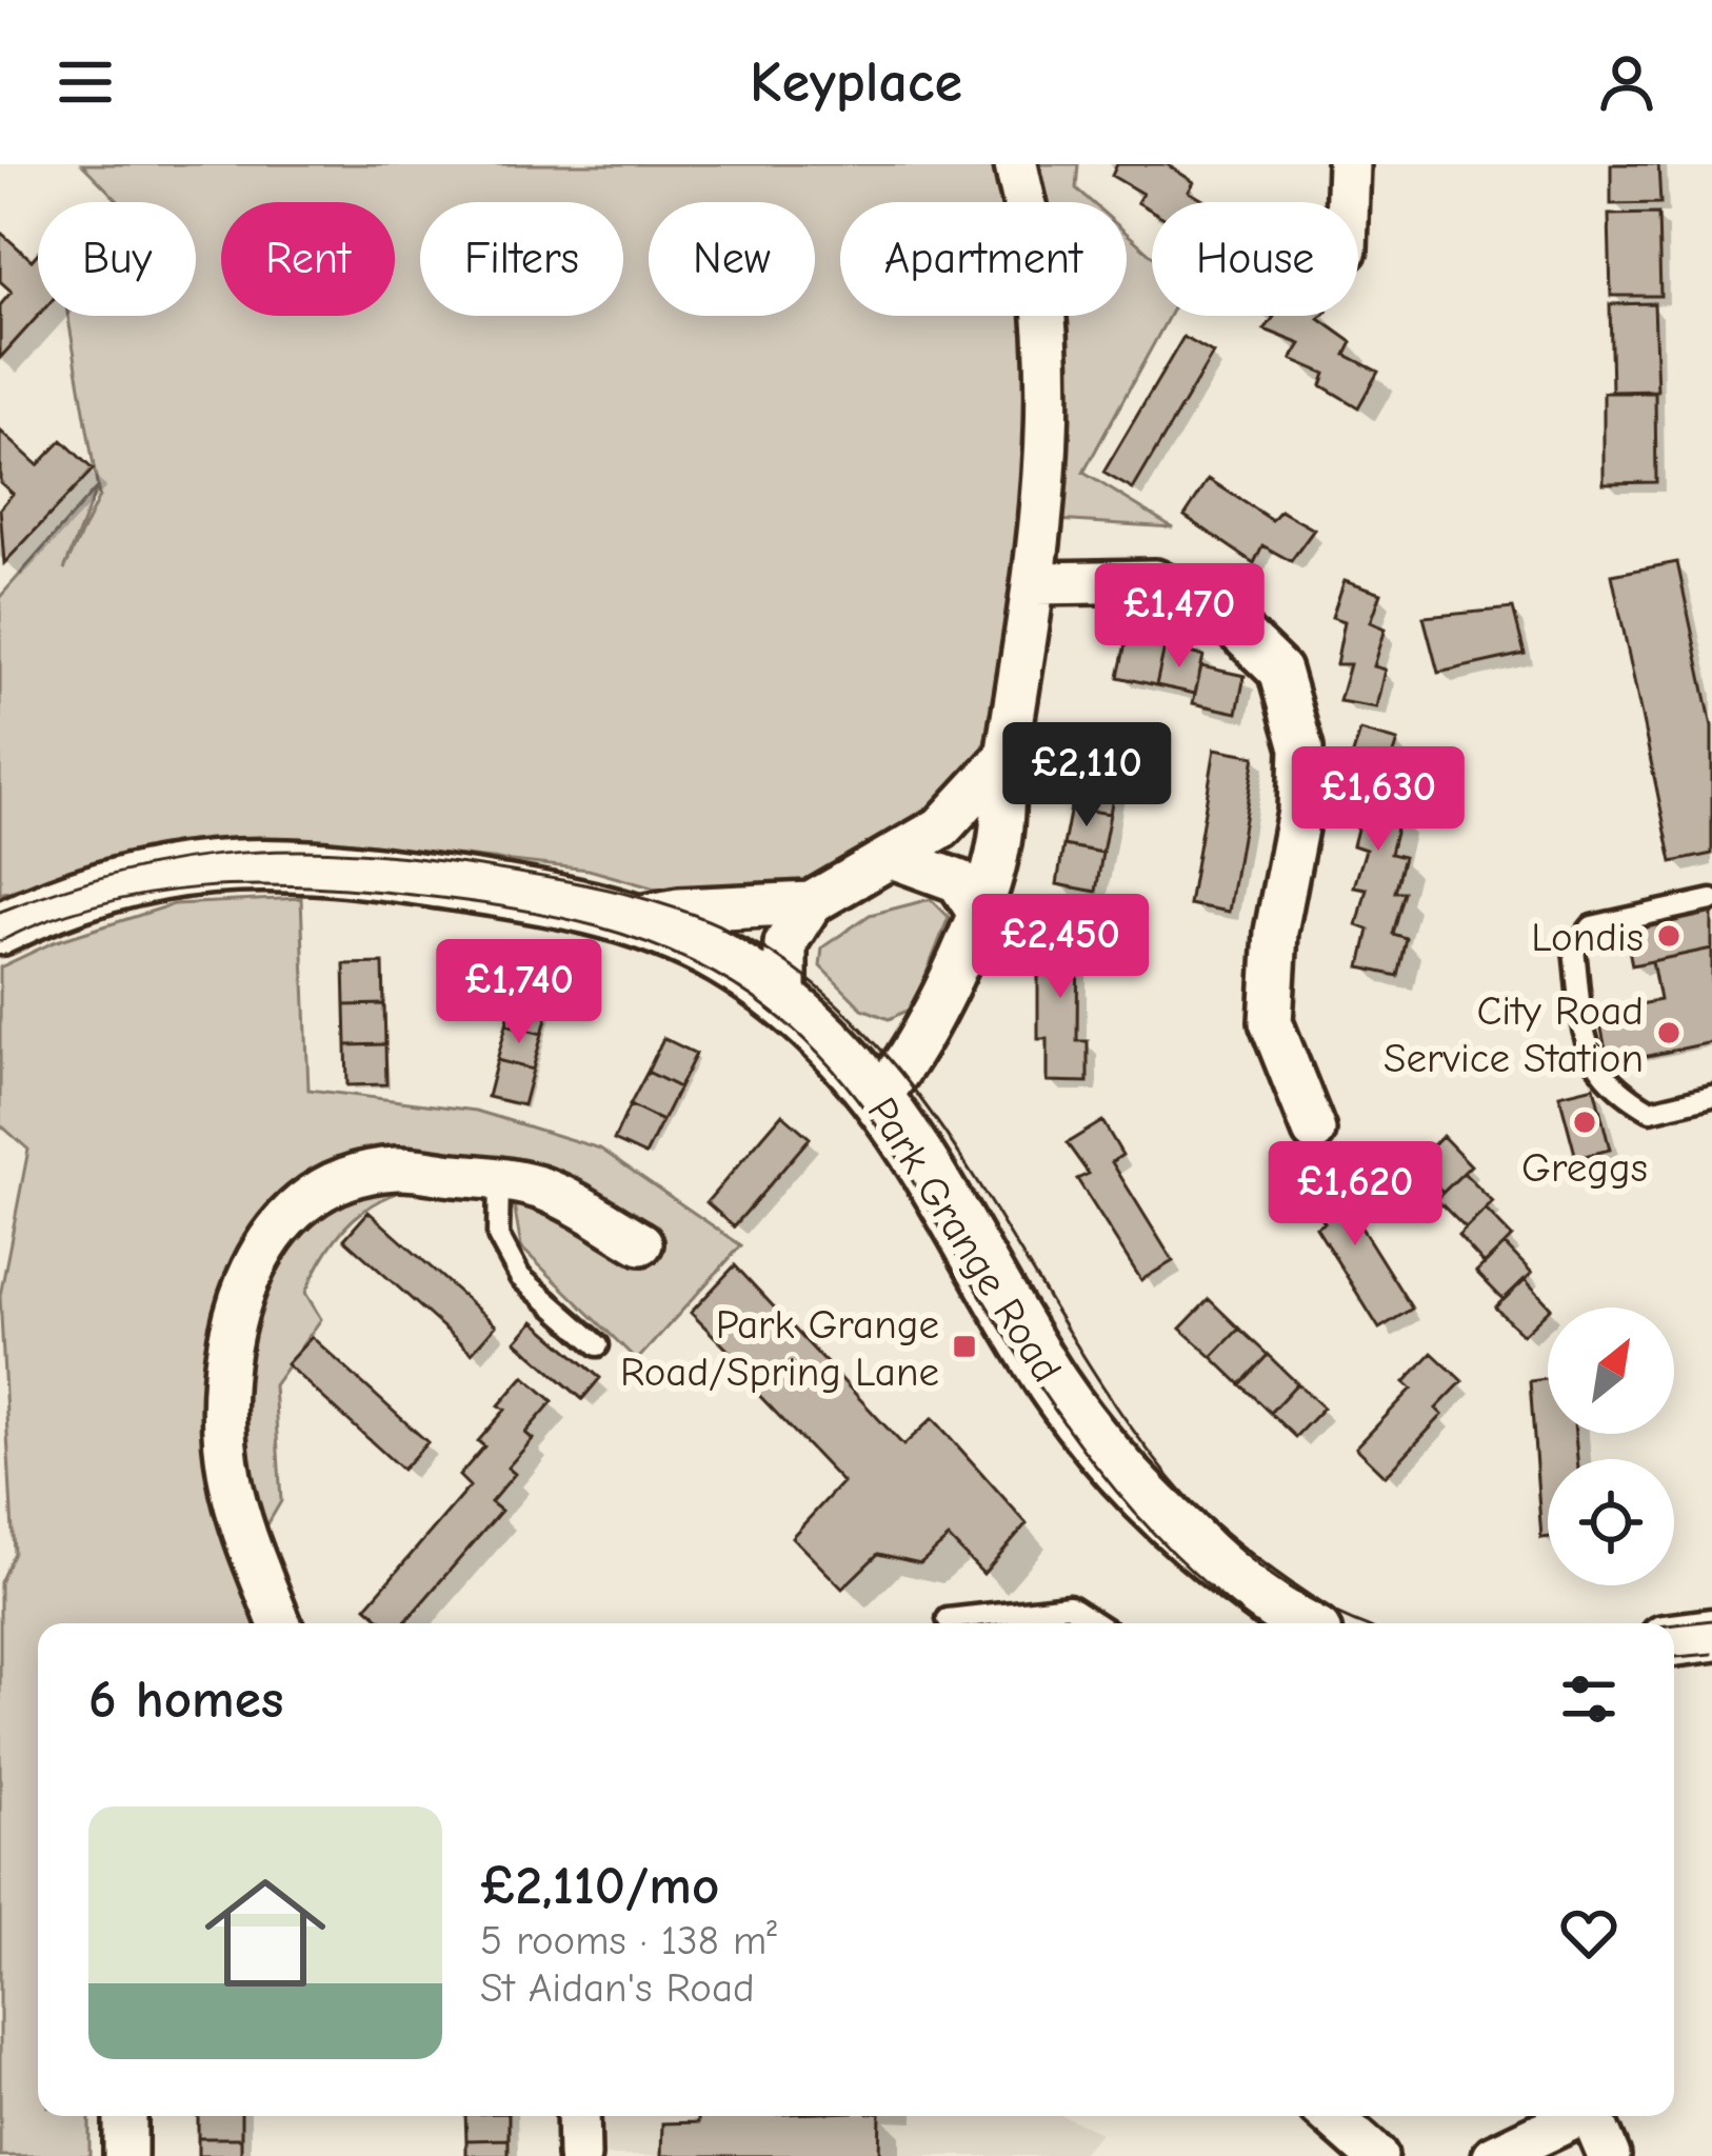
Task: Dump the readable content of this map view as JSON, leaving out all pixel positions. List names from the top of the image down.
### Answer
{
  "streets": {
    "street": ["Park Grange Road"]
  },
  "places": {
    "other": ["Londis", "City Road Service Station", "Greggs"],
    "transit": ["Park Grange Road/Spring Lane"]
  },
  "north": "top right",
  "page": {
    "header": "Keyplace",
    "chip": [
      "Buy",
      "Rent",
      "Filters",
      "New",
      "Apartment",
      "House"
    ],
    "price": [
      "£1,470",
      "£2,110",
      "£1,630",
      "£2,450",
      "£1,740",
      "£1,620"
    ],
    "heading": "6 homes",
    "list": [
      {
        "name": "£2,110/mo",
        "note": "5 rooms · 138 m² · St Aidan's Road"
      }
    ]
  }
}
